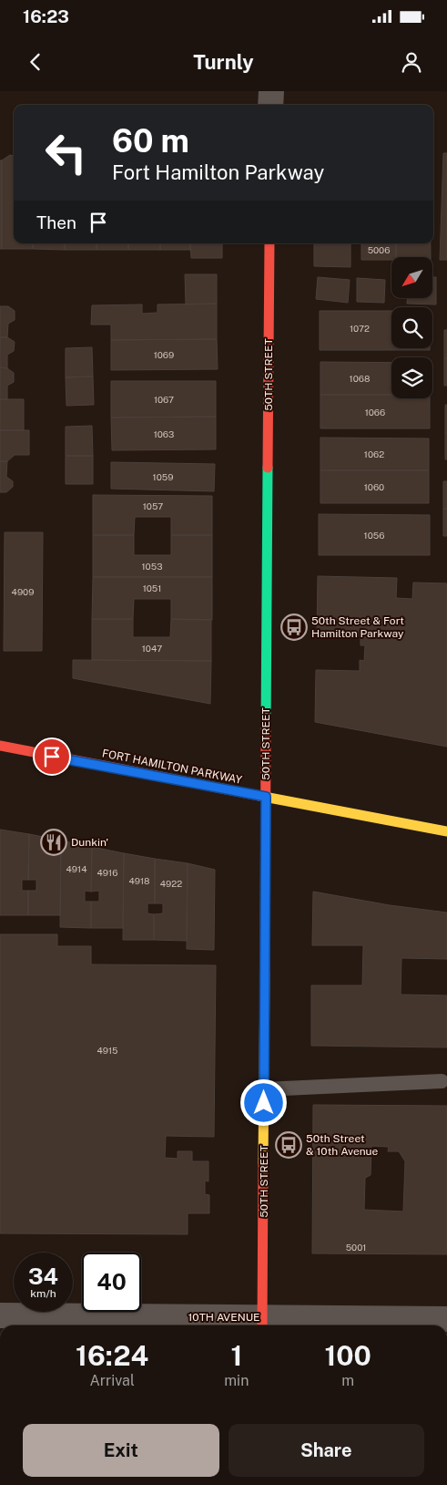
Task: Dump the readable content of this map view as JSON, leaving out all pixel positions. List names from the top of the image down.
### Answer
{
  "streets": {
    "street": ["50TH STREET", "FORT HAMILTON PARKWAY", "10TH AVENUE"]
  },
  "crossings": [
    ["50TH STREET", "FORT HAMILTON PARKWAY"],
    ["50TH STREET", "10TH AVENUE"]
  ],
  "places": {
    "bus stop": ["50th Street & Fort Hamilton Parkway", "50th Street & 10th Avenue"],
    "restaurant": ["Dunkin'"]
  },
  "house_numbers": [
    "5006",
    "1072",
    "1069",
    "1068",
    "1067",
    "1066",
    "1063",
    "1062",
    "1059",
    "1060",
    "1057",
    "1056",
    "1053",
    "1051",
    "4909",
    "1047",
    "4914",
    "4916",
    "4918",
    "4922",
    "4915",
    "5001"
  ],
  "north": "bottom left",
  "page": {
    "status": "16:23",
    "header": "Turnly",
    "turn": ["60 m", "Fort Hamilton Parkway"],
    "then": "Then",
    "speed": "34 km/h",
    "limit": "40",
    "eta": [
      "16:24",
      "Arrival",
      "1",
      "min",
      "100",
      "m"
    ],
    "buttons": ["Exit", "Share"]
  }
}
